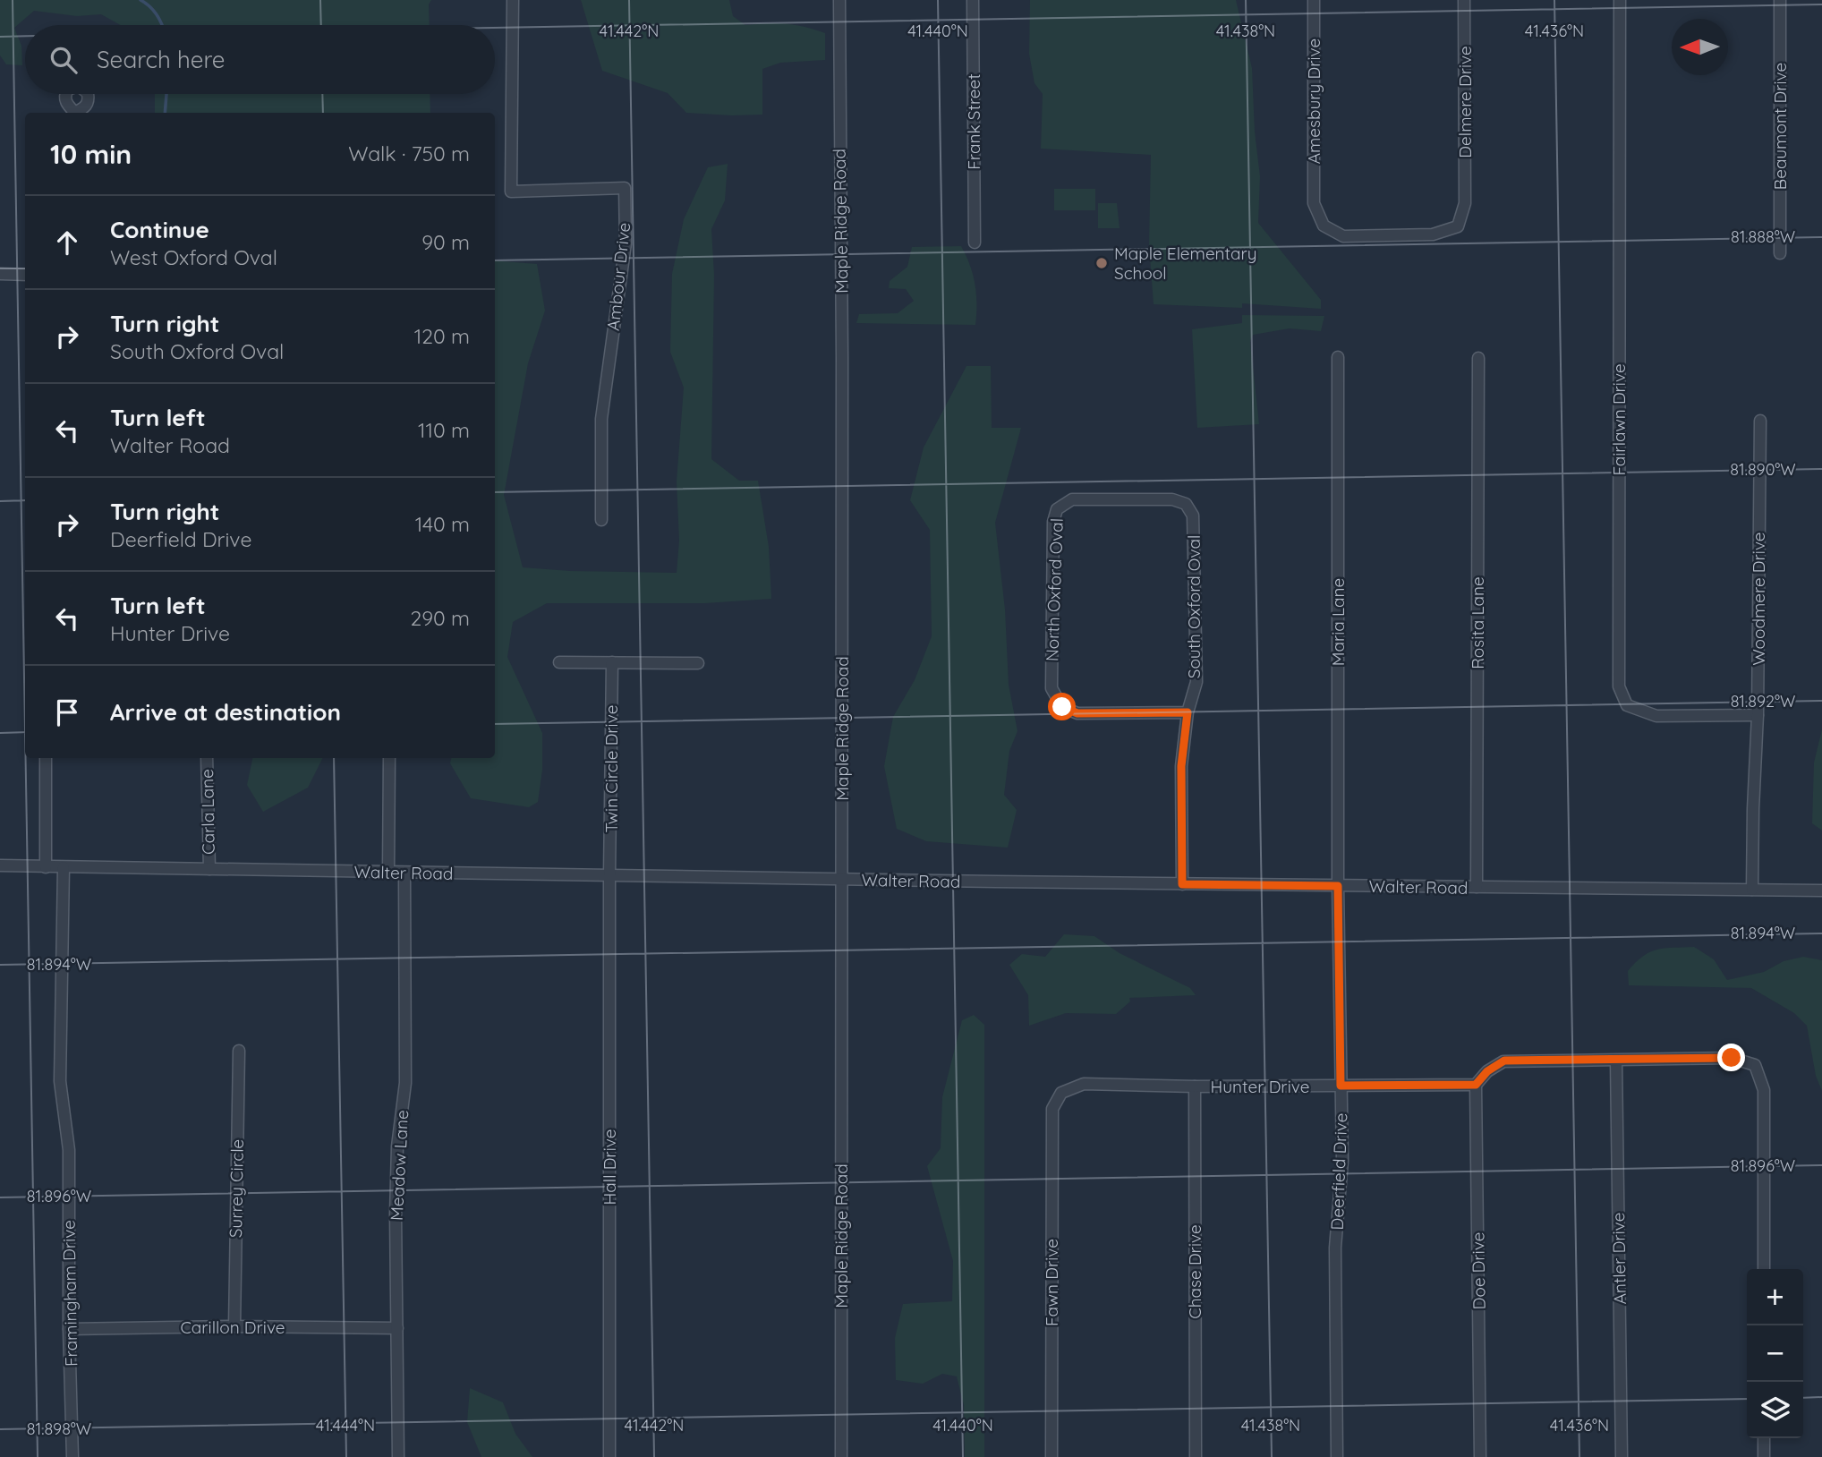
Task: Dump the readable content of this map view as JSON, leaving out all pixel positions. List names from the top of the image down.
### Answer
{
  "streets": {
    "street": [
      "Amesbury Drive",
      "Delmere Drive",
      "Frank Street",
      "Beaumont Drive",
      "Maple Ridge Road",
      "Ambour Drive",
      "Fairlawn Drive",
      "North Oxford Oval",
      "Woodmere Drive",
      "South Oxford Oval",
      "Maria Lane",
      "Rosita Lane",
      "Twin Circle Drive",
      "Carla Lane",
      "Walter Road",
      "Hunter Drive",
      "Meadow Lane",
      "Hall Drive",
      "Deerfield Drive",
      "Surrey Circle",
      "Antler Drive",
      "Doe Drive",
      "Chase Drive",
      "Fawn Drive",
      "Framingham Drive",
      "Carillon Drive"
    ]
  },
  "crossings": [
    ["Amesbury Drive", "Delmere Drive"],
    ["Maple Ridge Road", "Walter Road"],
    ["Fairlawn Drive", "Woodmere Drive"],
    ["North Oxford Oval", "South Oxford Oval"],
    ["Woodmere Drive", "Walter Road"],
    ["South Oxford Oval", "Walter Road"],
    ["Maria Lane", "Walter Road"],
    ["Maria Lane", "Deerfield Drive"],
    ["Rosita Lane", "Walter Road"],
    ["Twin Circle Drive", "Walter Road"],
    ["Twin Circle Drive", "Hall Drive"],
    ["Carla Lane", "Walter Road"],
    ["Walter Road", "Meadow Lane"],
    ["Walter Road", "Hall Drive"],
    ["Walter Road", "Deerfield Drive"],
    ["Walter Road", "Framingham Drive"],
    ["Hunter Drive", "Deerfield Drive"],
    ["Hunter Drive", "Doe Drive"],
    ["Hunter Drive", "Chase Drive"],
    ["Hunter Drive", "Fawn Drive"],
    ["Meadow Lane", "Carillon Drive"],
    ["Surrey Circle", "Carillon Drive"],
    ["Framingham Drive", "Carillon Drive"]
  ],
  "places": ["Maple Elementary School"],
  "north": "left",
  "page": {
    "search": "Search here",
    "heading": ["10 min", "Walk · 750 m"],
    "list": [
      ["Continue", "West Oxford Oval", "90 m"],
      ["Turn right", "South Oxford Oval", "120 m"],
      ["Turn left", "Walter Road", "110 m"],
      ["Turn right", "Deerfield Drive", "140 m"],
      ["Turn left", "Hunter Drive", "290 m"],
      "Arrive at destination"
    ],
    "map_buttons": ["+", "−"]
  },
  "coordinates": [
    "41.442°N",
    "41.440°N",
    "41.438°N",
    "41.436°N",
    "81.888°W",
    "81.890°W",
    "81.892°W",
    "81.894°W",
    "81.896°W",
    "41.444°N",
    "81.898°W"
  ]
}
